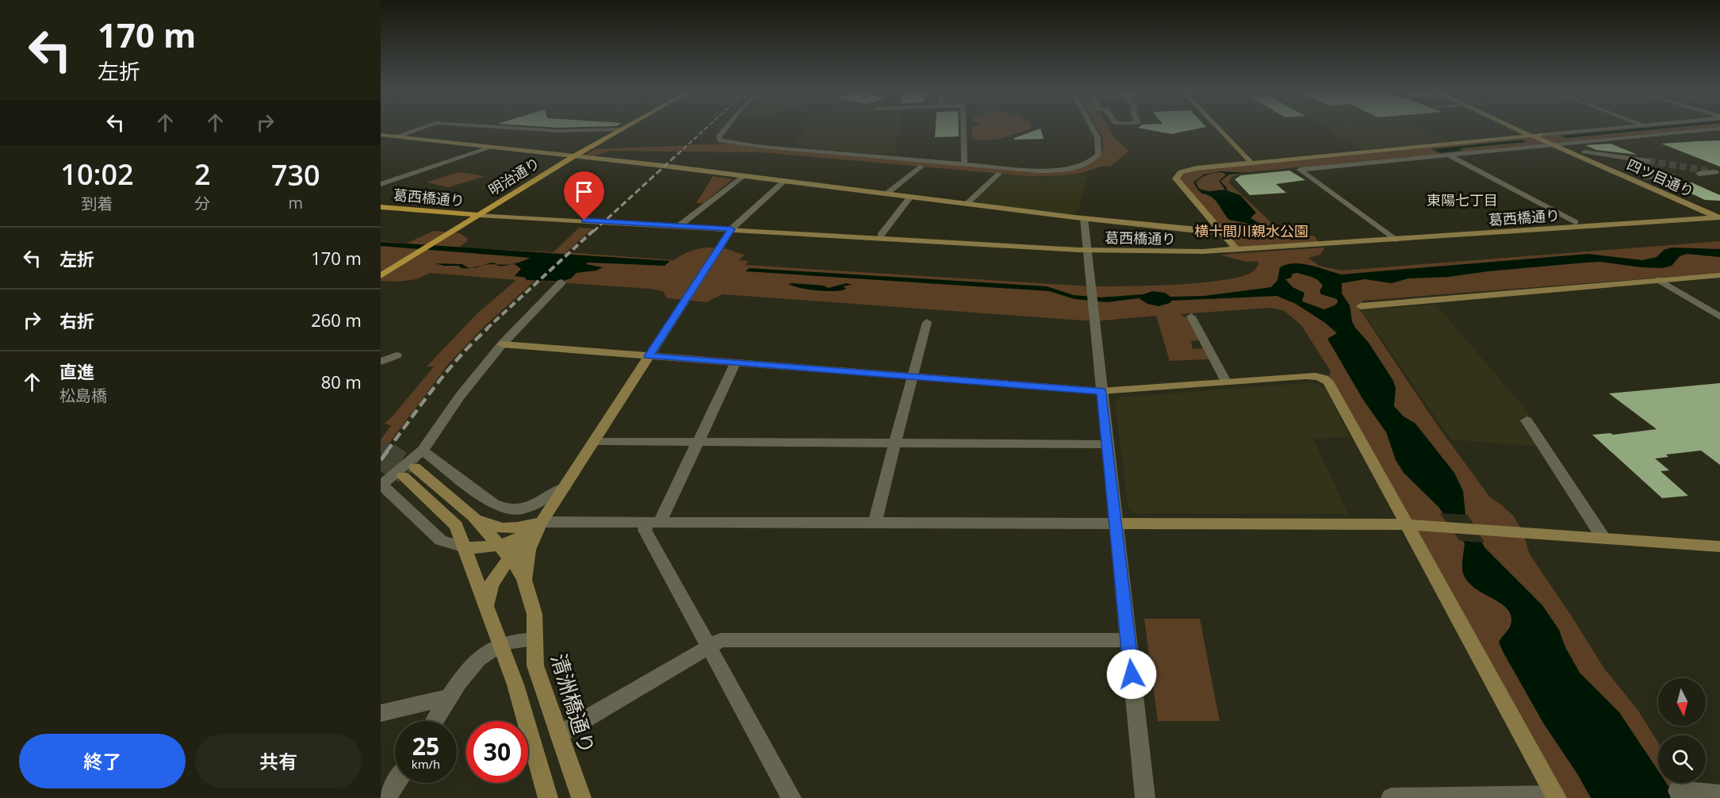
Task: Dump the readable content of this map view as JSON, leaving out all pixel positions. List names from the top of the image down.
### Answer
{
  "streets": {
    "main road": ["明治通り", "葛西橋通り"],
    "street": ["四ツ目通り", "清洲橋通り"]
  },
  "crossings": [
    ["明治通り", "葛西橋通り"],
    ["四ツ目通り", "葛西橋通り"]
  ],
  "districts": ["東陽七丁目"],
  "parks": ["横十間川親水公園"],
  "north": "bottom",
  "page": {
    "turn": ["170 m", "左折"],
    "eta": [
      "10:02",
      "到着",
      "2",
      "分",
      "730",
      "m"
    ],
    "list": [
      {
        "name": "左折",
        "value": "170 m"
      },
      {
        "name": "右折",
        "value": "260 m"
      },
      {
        "name": "直進",
        "note": "松島橋",
        "value": "80 m"
      }
    ],
    "speed": "25 km/h",
    "limit": "30",
    "buttons": ["終了", "共有"]
  }
}
